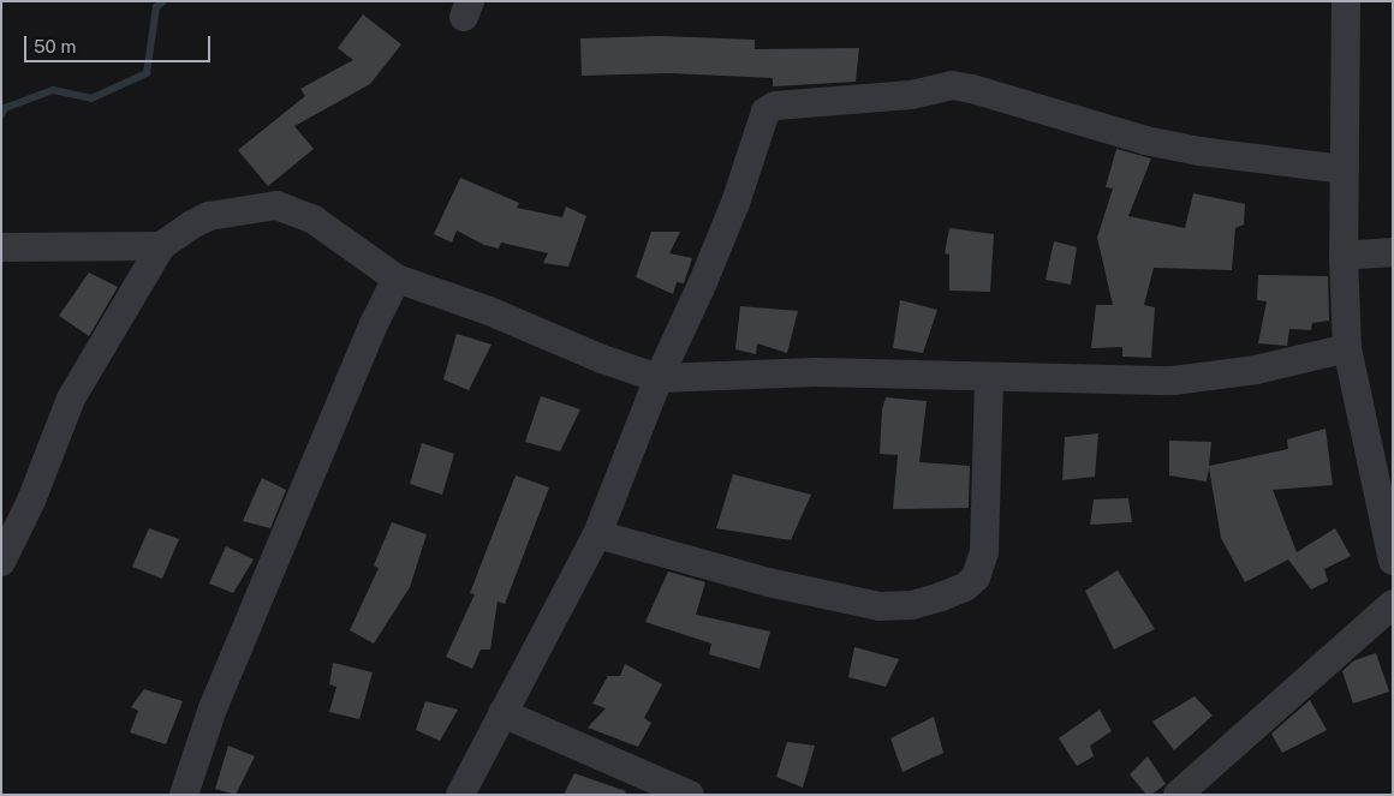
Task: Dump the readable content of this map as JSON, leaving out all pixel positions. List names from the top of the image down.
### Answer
{
  "scale_bar": "50 m"
}
